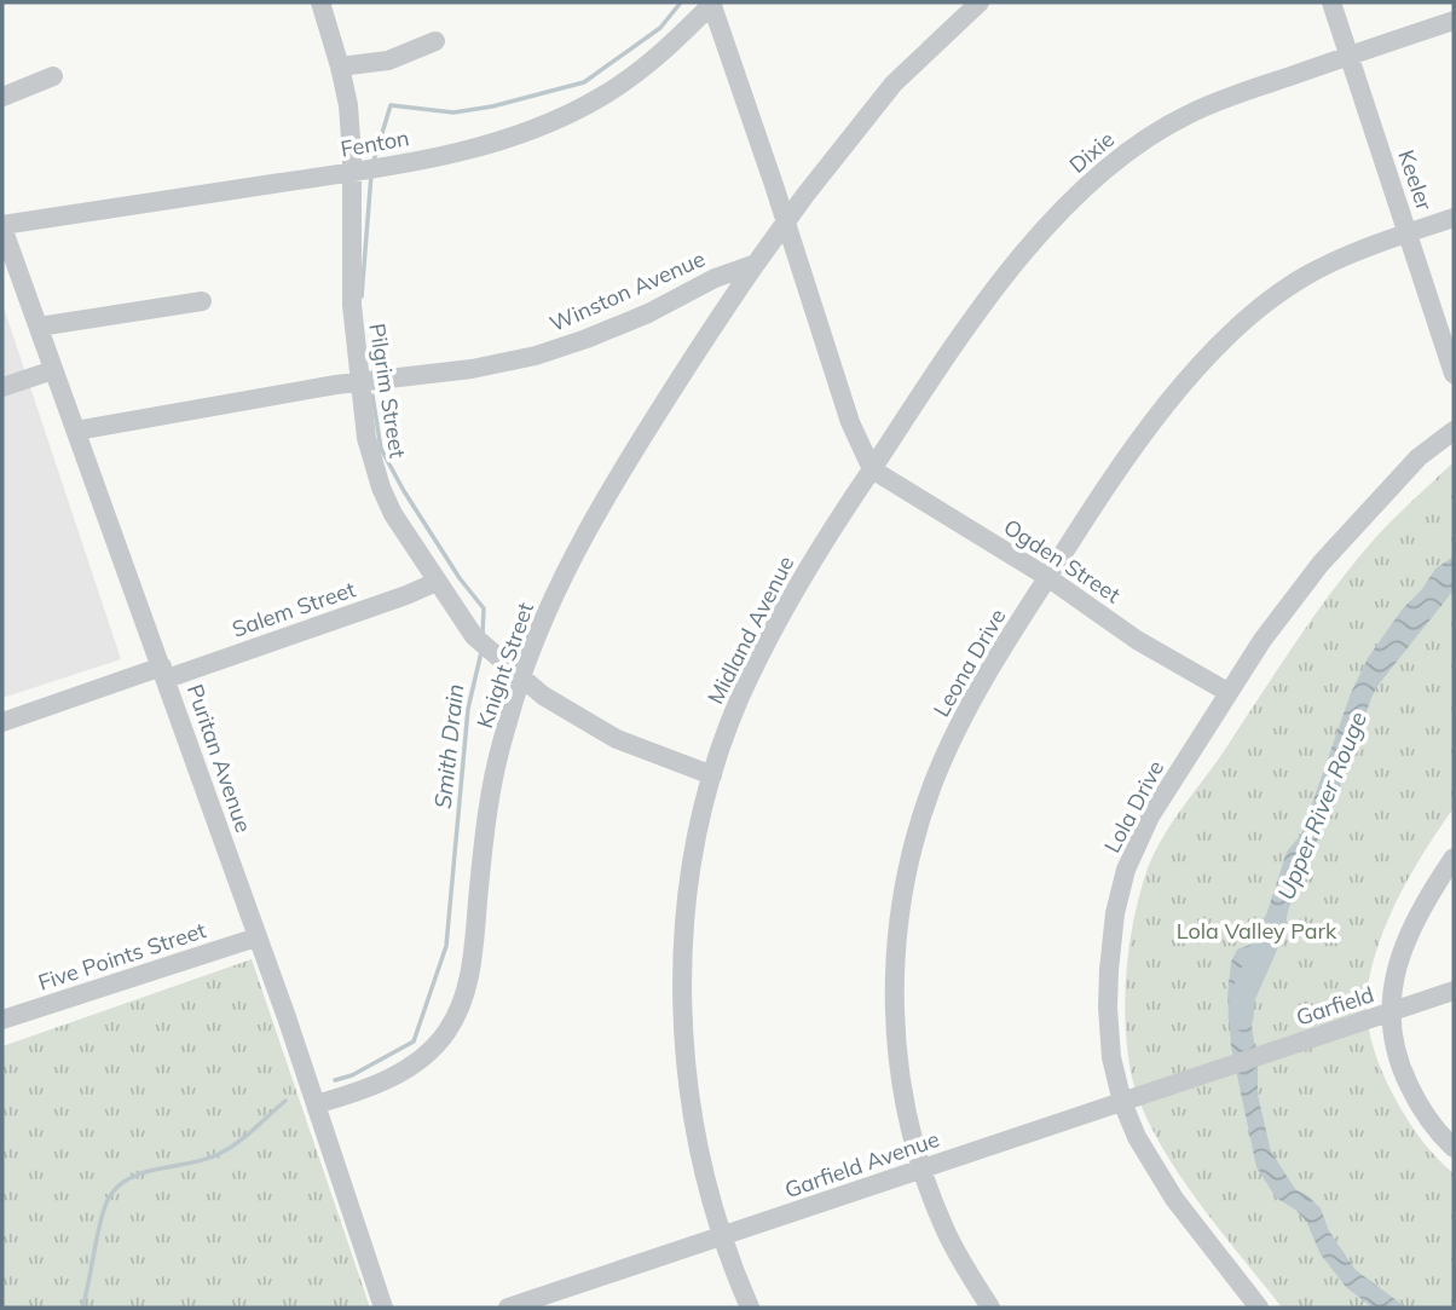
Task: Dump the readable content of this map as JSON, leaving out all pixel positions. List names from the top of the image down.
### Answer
{
  "streets": {
    "street": [
      "Fenton",
      "Dixie",
      "Keeler",
      "Winston Avenue",
      "Pilgrim Street",
      "Ogden Street",
      "Salem Street",
      "Midland Avenue",
      "Leona Drive",
      "Knight Street",
      "Puritan Avenue",
      "Lola Drive",
      "Five Points Street",
      "Garfield",
      "Garfield Avenue"
    ]
  },
  "crossings": [
    ["Fenton", "Pilgrim Street"],
    ["Fenton", "Puritan Avenue"],
    ["Dixie", "Keeler"],
    ["Dixie", "Ogden Street"],
    ["Dixie", "Midland Avenue"],
    ["Keeler", "Leona Drive"],
    ["Winston Avenue", "Pilgrim Street"],
    ["Winston Avenue", "Knight Street"],
    ["Winston Avenue", "Puritan Avenue"],
    ["Pilgrim Street", "Salem Street"],
    ["Pilgrim Street", "Midland Avenue"],
    ["Pilgrim Street", "Knight Street"],
    ["Ogden Street", "Midland Avenue"],
    ["Ogden Street", "Leona Drive"],
    ["Ogden Street", "Lola Drive"],
    ["Salem Street", "Puritan Avenue"],
    ["Midland Avenue", "Garfield Avenue"],
    ["Leona Drive", "Garfield Avenue"],
    ["Knight Street", "Puritan Avenue"],
    ["Puritan Avenue", "Five Points Street"],
    ["Lola Drive", "Garfield Avenue"],
    ["Garfield", "Garfield Avenue"]
  ],
  "water": ["Smith Drain", "Upper River Rouge"],
  "parks": ["Lola Valley Park"]
}
